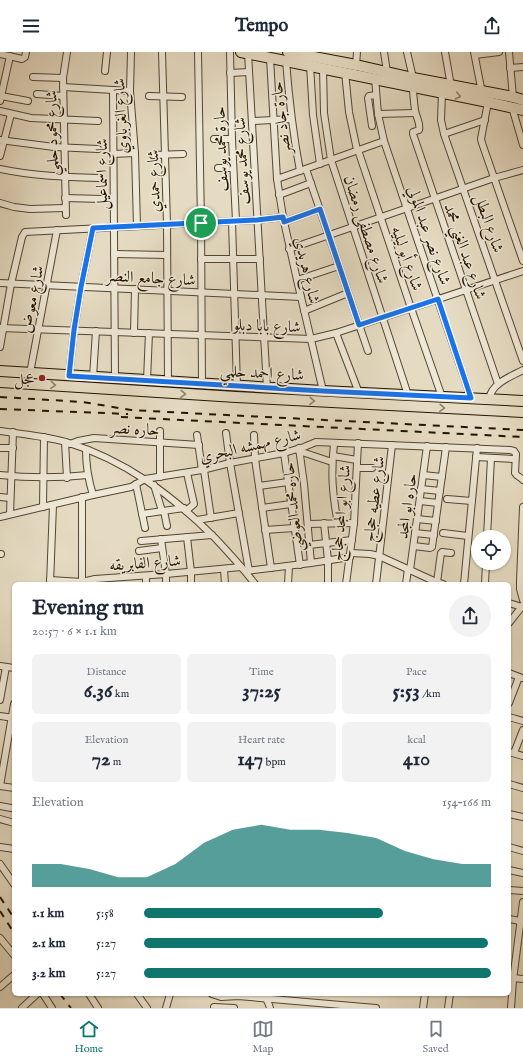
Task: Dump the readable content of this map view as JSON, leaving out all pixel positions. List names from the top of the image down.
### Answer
{
  "streets": {
    "main road": ["شارع احمد حلمي"],
    "street": [
      "شارع الغرباوي",
      "حارة جاد نصر",
      "شارع محمود حلمي",
      "حارة محمد يوسف",
      "شارع محمد يوسف",
      "شارع اسماعيل",
      "شارع حمدي",
      "شارع البطل",
      "شارع مصطفى رمضان",
      "شارع نصر عبد المولي",
      "شارع عبد الغني محمد",
      "شارع أبو ليليه",
      "شارع هريدي",
      "شارع جامع النصر",
      "شارع معوض",
      "شارع بابا دبلو",
      "حاره نصر",
      "شارع مهمشه البحري",
      "شارع عطيه حجاج",
      "حاره ابو المجد",
      "حاره محمد العوضي",
      "شارع ابو المجد حجاج",
      "شارع الفابريقه"
    ]
  },
  "crossings": [
    ["حارة جاد نصر", "شارع بابا دبلو"],
    ["حارة محمد يوسف", "شارع جامع النصر"],
    ["حارة محمد يوسف", "شارع بابا دبلو"],
    ["حارة محمد يوسف", "شارع احمد حلمي"],
    ["شارع محمد يوسف", "شارع جامع النصر"],
    ["شارع محمد يوسف", "شارع بابا دبلو"],
    ["شارع محمد يوسف", "شارع احمد حلمي"],
    ["شارع اسماعيل", "شارع جامع النصر"],
    ["شارع اسماعيل", "شارع بابا دبلو"],
    ["شارع اسماعيل", "شارع احمد حلمي"],
    ["شارع حمدي", "شارع جامع النصر"],
    ["شارع حمدي", "شارع بابا دبلو"],
    ["شارع حمدي", "شارع احمد حلمي"],
    ["شارع البطل", "شارع بابا دبلو"],
    ["شارع مصطفى رمضان", "شارع بابا دبلو"],
    ["شارع مصطفى رمضان", "شارع احمد حلمي"],
    ["شارع نصر عبد المولي", "شارع بابا دبلو"],
    ["شارع نصر عبد المولي", "شارع احمد حلمي"],
    ["شارع عبد الغني محمد", "شارع بابا دبلو"],
    ["شارع أبو ليليه", "شارع بابا دبلو"],
    ["شارع أبو ليليه", "شارع احمد حلمي"],
    ["شارع هريدي", "شارع جامع النصر"],
    ["شارع هريدي", "شارع بابا دبلو"],
    ["شارع هريدي", "شارع احمد حلمي"],
    ["شارع جامع النصر", "شارع معوض"],
    ["شارع معوض", "شارع بابا دبلو"],
    ["شارع معوض", "شارع احمد حلمي"],
    ["شارع مهمشه البحري", "شارع عطيه حجاج"],
    ["شارع مهمشه البحري", "حاره ابو المجد"],
    ["شارع مهمشه البحري", "حاره محمد العوضي"],
    ["شارع مهمشه البحري", "شارع ابو المجد حجاج"],
    ["شارع عطيه حجاج", "شارع الفابريقه"],
    ["حاره ابو المجد", "شارع الفابريقه"],
    ["حاره محمد العوضي", "شارع الفابريقه"],
    ["شارع ابو المجد حجاج", "شارع الفابريقه"]
  ],
  "places": ["عجل"],
  "page": {
    "header": "Tempo",
    "heading": ["Evening run", "20:57 · 6 × 1.1 km"],
    "stats": [
      ["Distance", "6.36 km"],
      ["Time", "37:25"],
      ["Pace", "5:53 /km"],
      ["Elevation", "72 m"],
      ["Heart rate", "147 bpm"],
      ["kcal", "410"]
    ],
    "chart": ["Elevation", "154–166 m"],
    "list": [
      {
        "name": "1.1 km",
        "note": "5:58"
      },
      {
        "name": "2.1 km",
        "note": "5:27"
      },
      {
        "name": "3.2 km",
        "note": "5:27"
      }
    ],
    "tabs": ["Home", "Map", "Saved"]
  }
}
